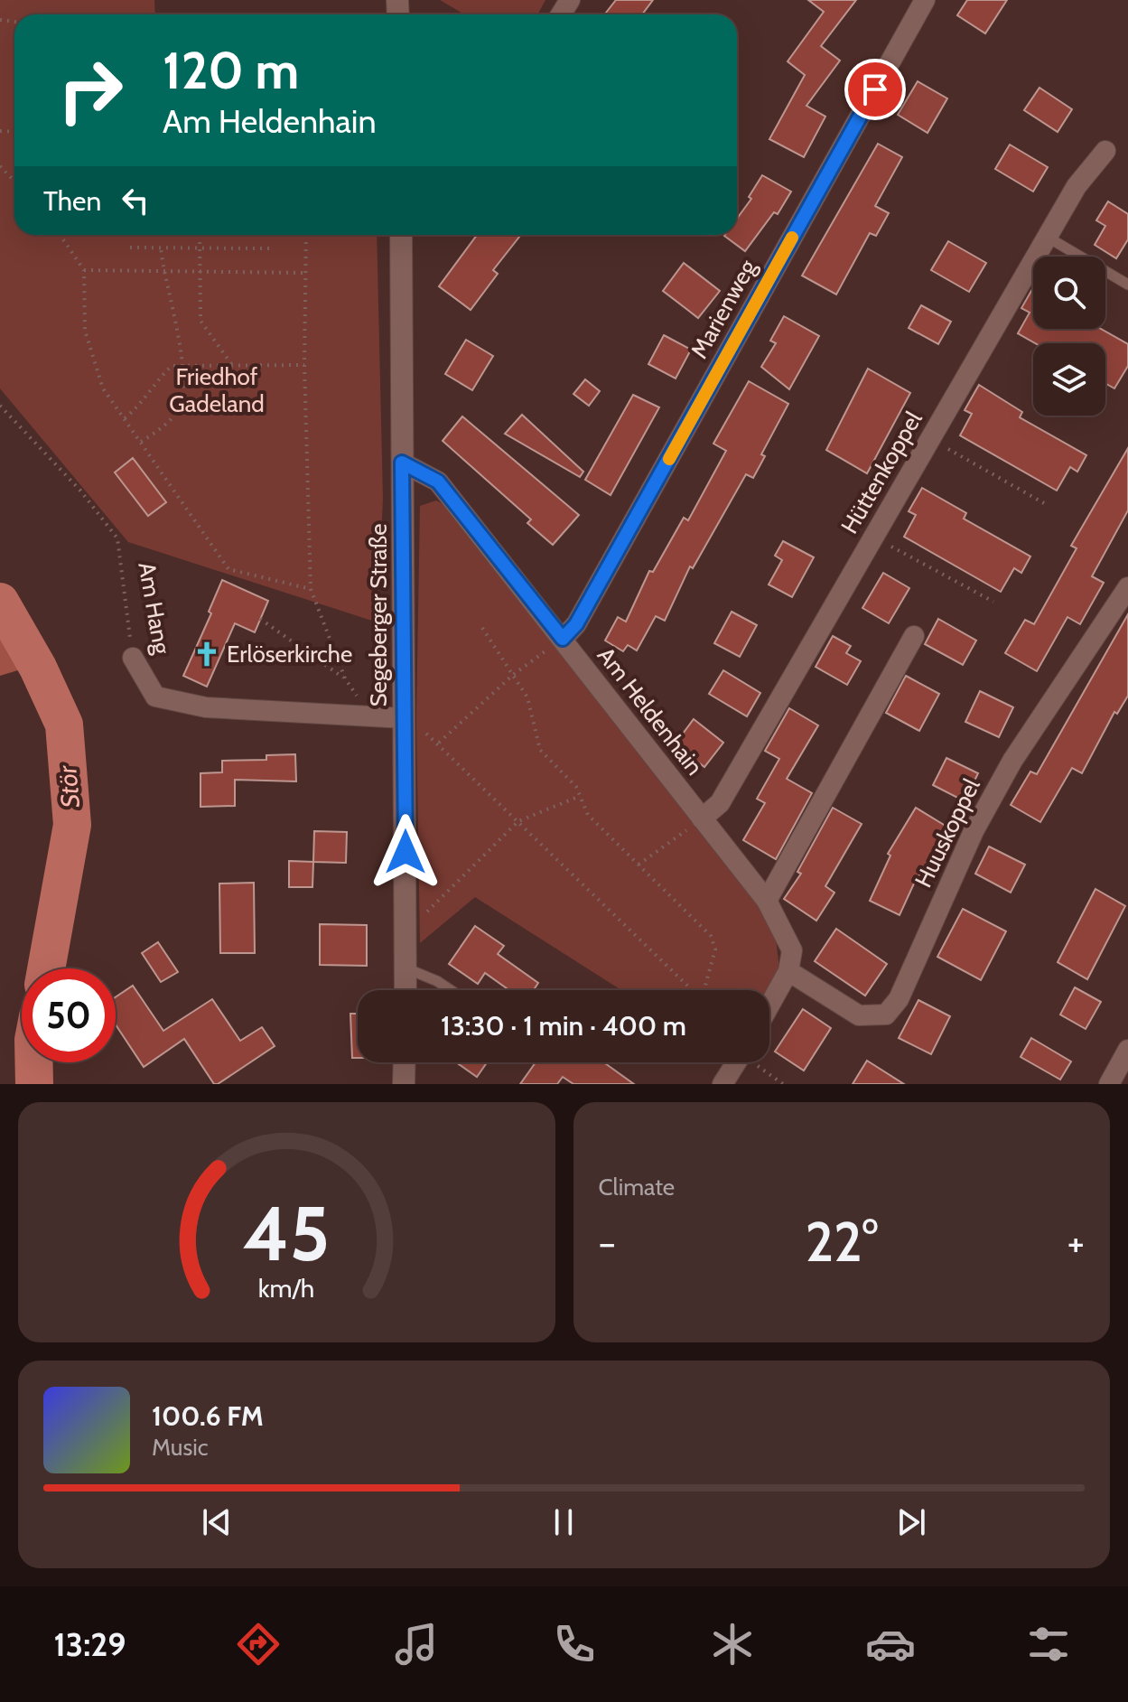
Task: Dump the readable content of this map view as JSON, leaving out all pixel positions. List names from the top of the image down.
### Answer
{
  "streets": {
    "main road": ["Segeberger Straße"],
    "street": [
      "Marienweg",
      "Hüttenkoppel",
      "Am Hang",
      "Am Heldenhain",
      "Huuskoppel"
    ]
  },
  "crossings": [
    ["Marienweg", "Am Heldenhain"],
    ["Hüttenkoppel", "Am Heldenhain"],
    ["Am Hang", "Segeberger Straße"],
    ["Segeberger Straße", "Am Heldenhain"],
    ["Am Heldenhain", "Huuskoppel"]
  ],
  "water": ["Stör"],
  "parks": ["Friedhof Gadeland"],
  "places": {
    "church": ["Erlöserkirche"]
  },
  "page": {
    "turn": ["120 m", "Am Heldenhain"],
    "then": "Then",
    "limit": "50",
    "trip": "13:30 · 1 min · 400 m",
    "tile": "Climate",
    "heat": ["−", "22°", "+"],
    "song": ["100.6 FM", "Music"],
    "tabs": "13:29",
    "gauge": ["45", "km/h"]
  }
}
